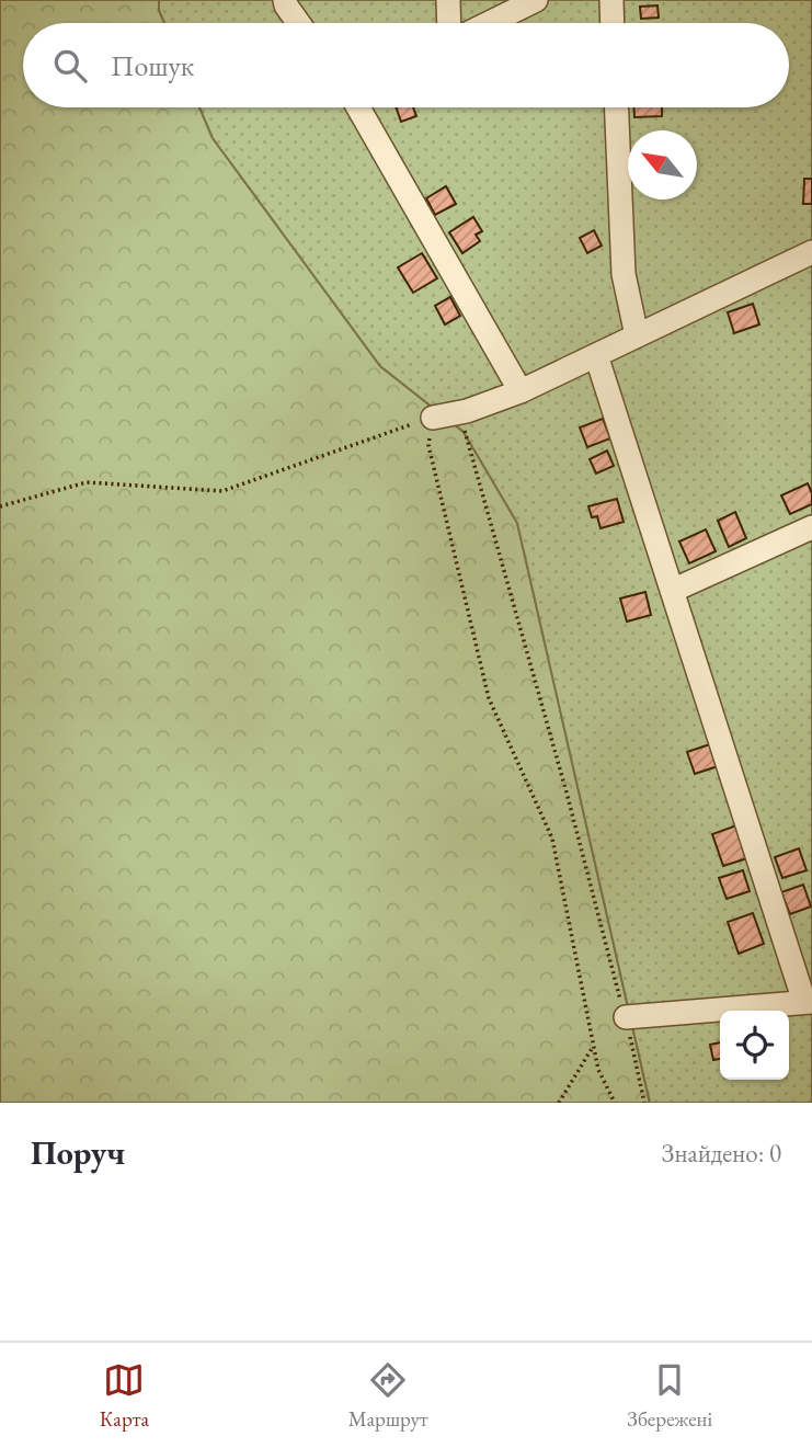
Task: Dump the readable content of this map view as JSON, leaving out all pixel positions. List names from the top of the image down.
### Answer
{
  "north": "top left",
  "page": {
    "search": "Пошук",
    "heading": ["Поруч", "Знайдено: 0"],
    "nav": ["Карта", "Маршрут", "Збережені"]
  }
}
